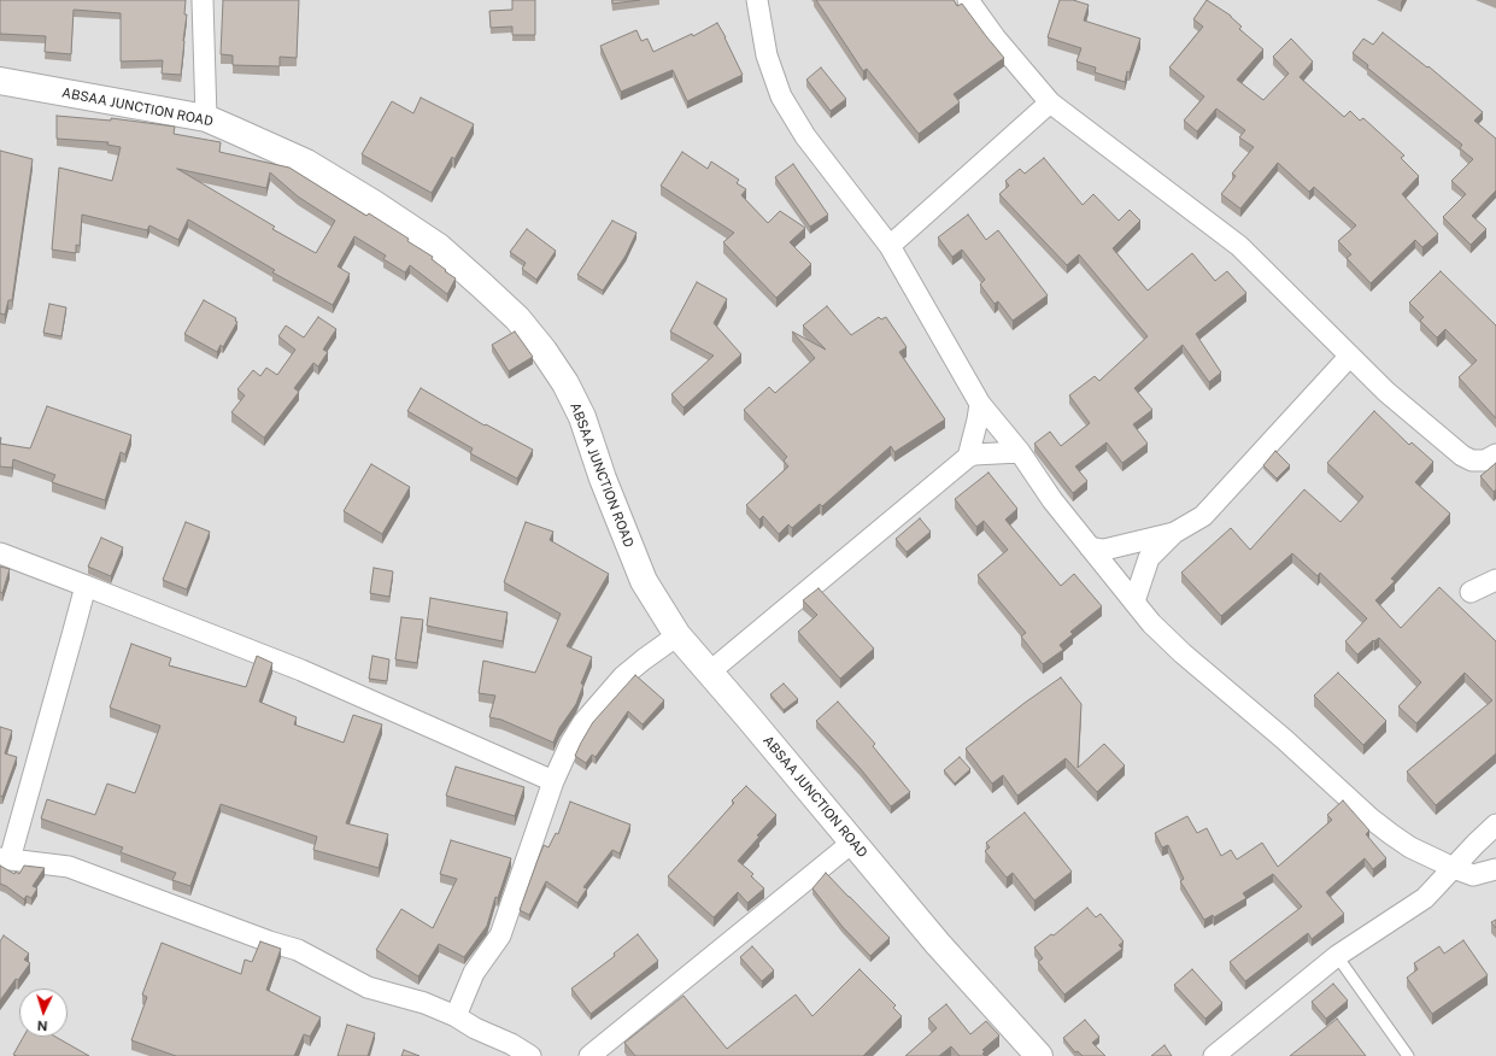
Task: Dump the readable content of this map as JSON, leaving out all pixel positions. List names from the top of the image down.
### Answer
{
  "streets": {
    "street": ["ABSAA JUNCTION ROAD"]
  },
  "north": "bottom"
}
